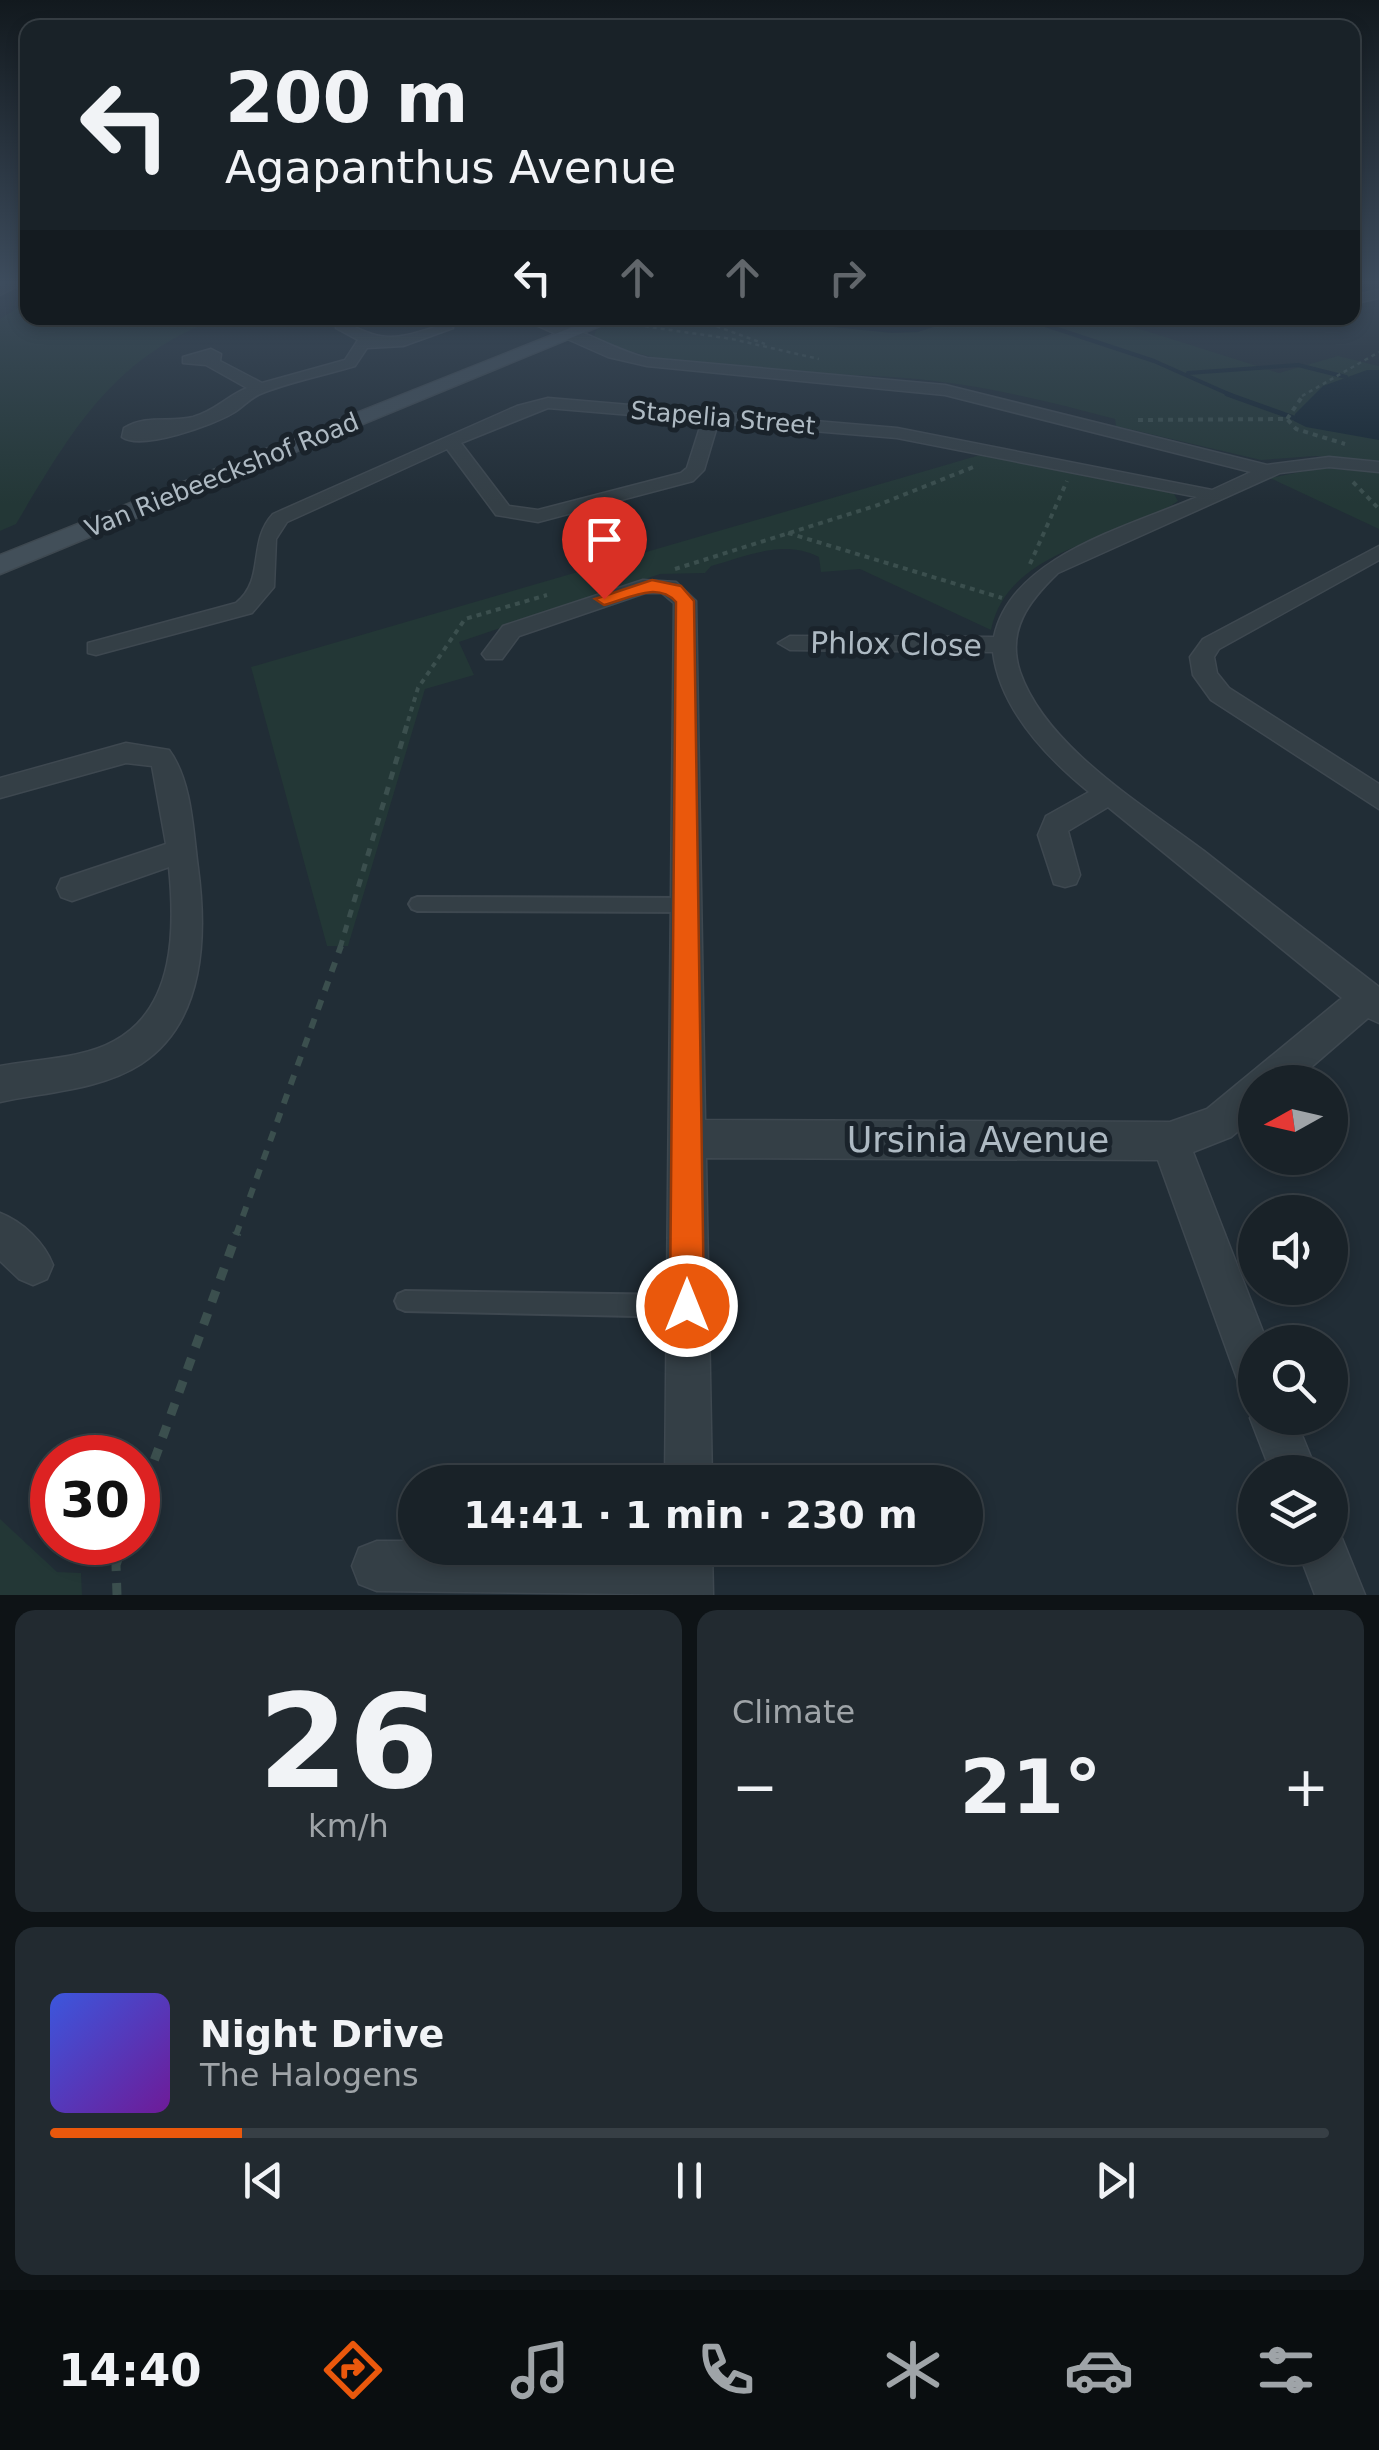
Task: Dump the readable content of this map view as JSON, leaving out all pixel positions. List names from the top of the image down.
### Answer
{
  "streets": {
    "street": [
      "Stapelia Street",
      "Van Riebeeckshof Road",
      "Phlox Close",
      "Ursinia Avenue"
    ]
  },
  "north": "left",
  "page": {
    "turn": ["200 m", "Agapanthus Avenue"],
    "limit": "30",
    "trip": "14:41 · 1 min · 230 m",
    "tile": [
      ["26", "km/h"],
      "Climate"
    ],
    "heat": ["−", "21°", "+"],
    "song": ["Night Drive", "The Halogens"],
    "tabs": "14:40"
  }
}
